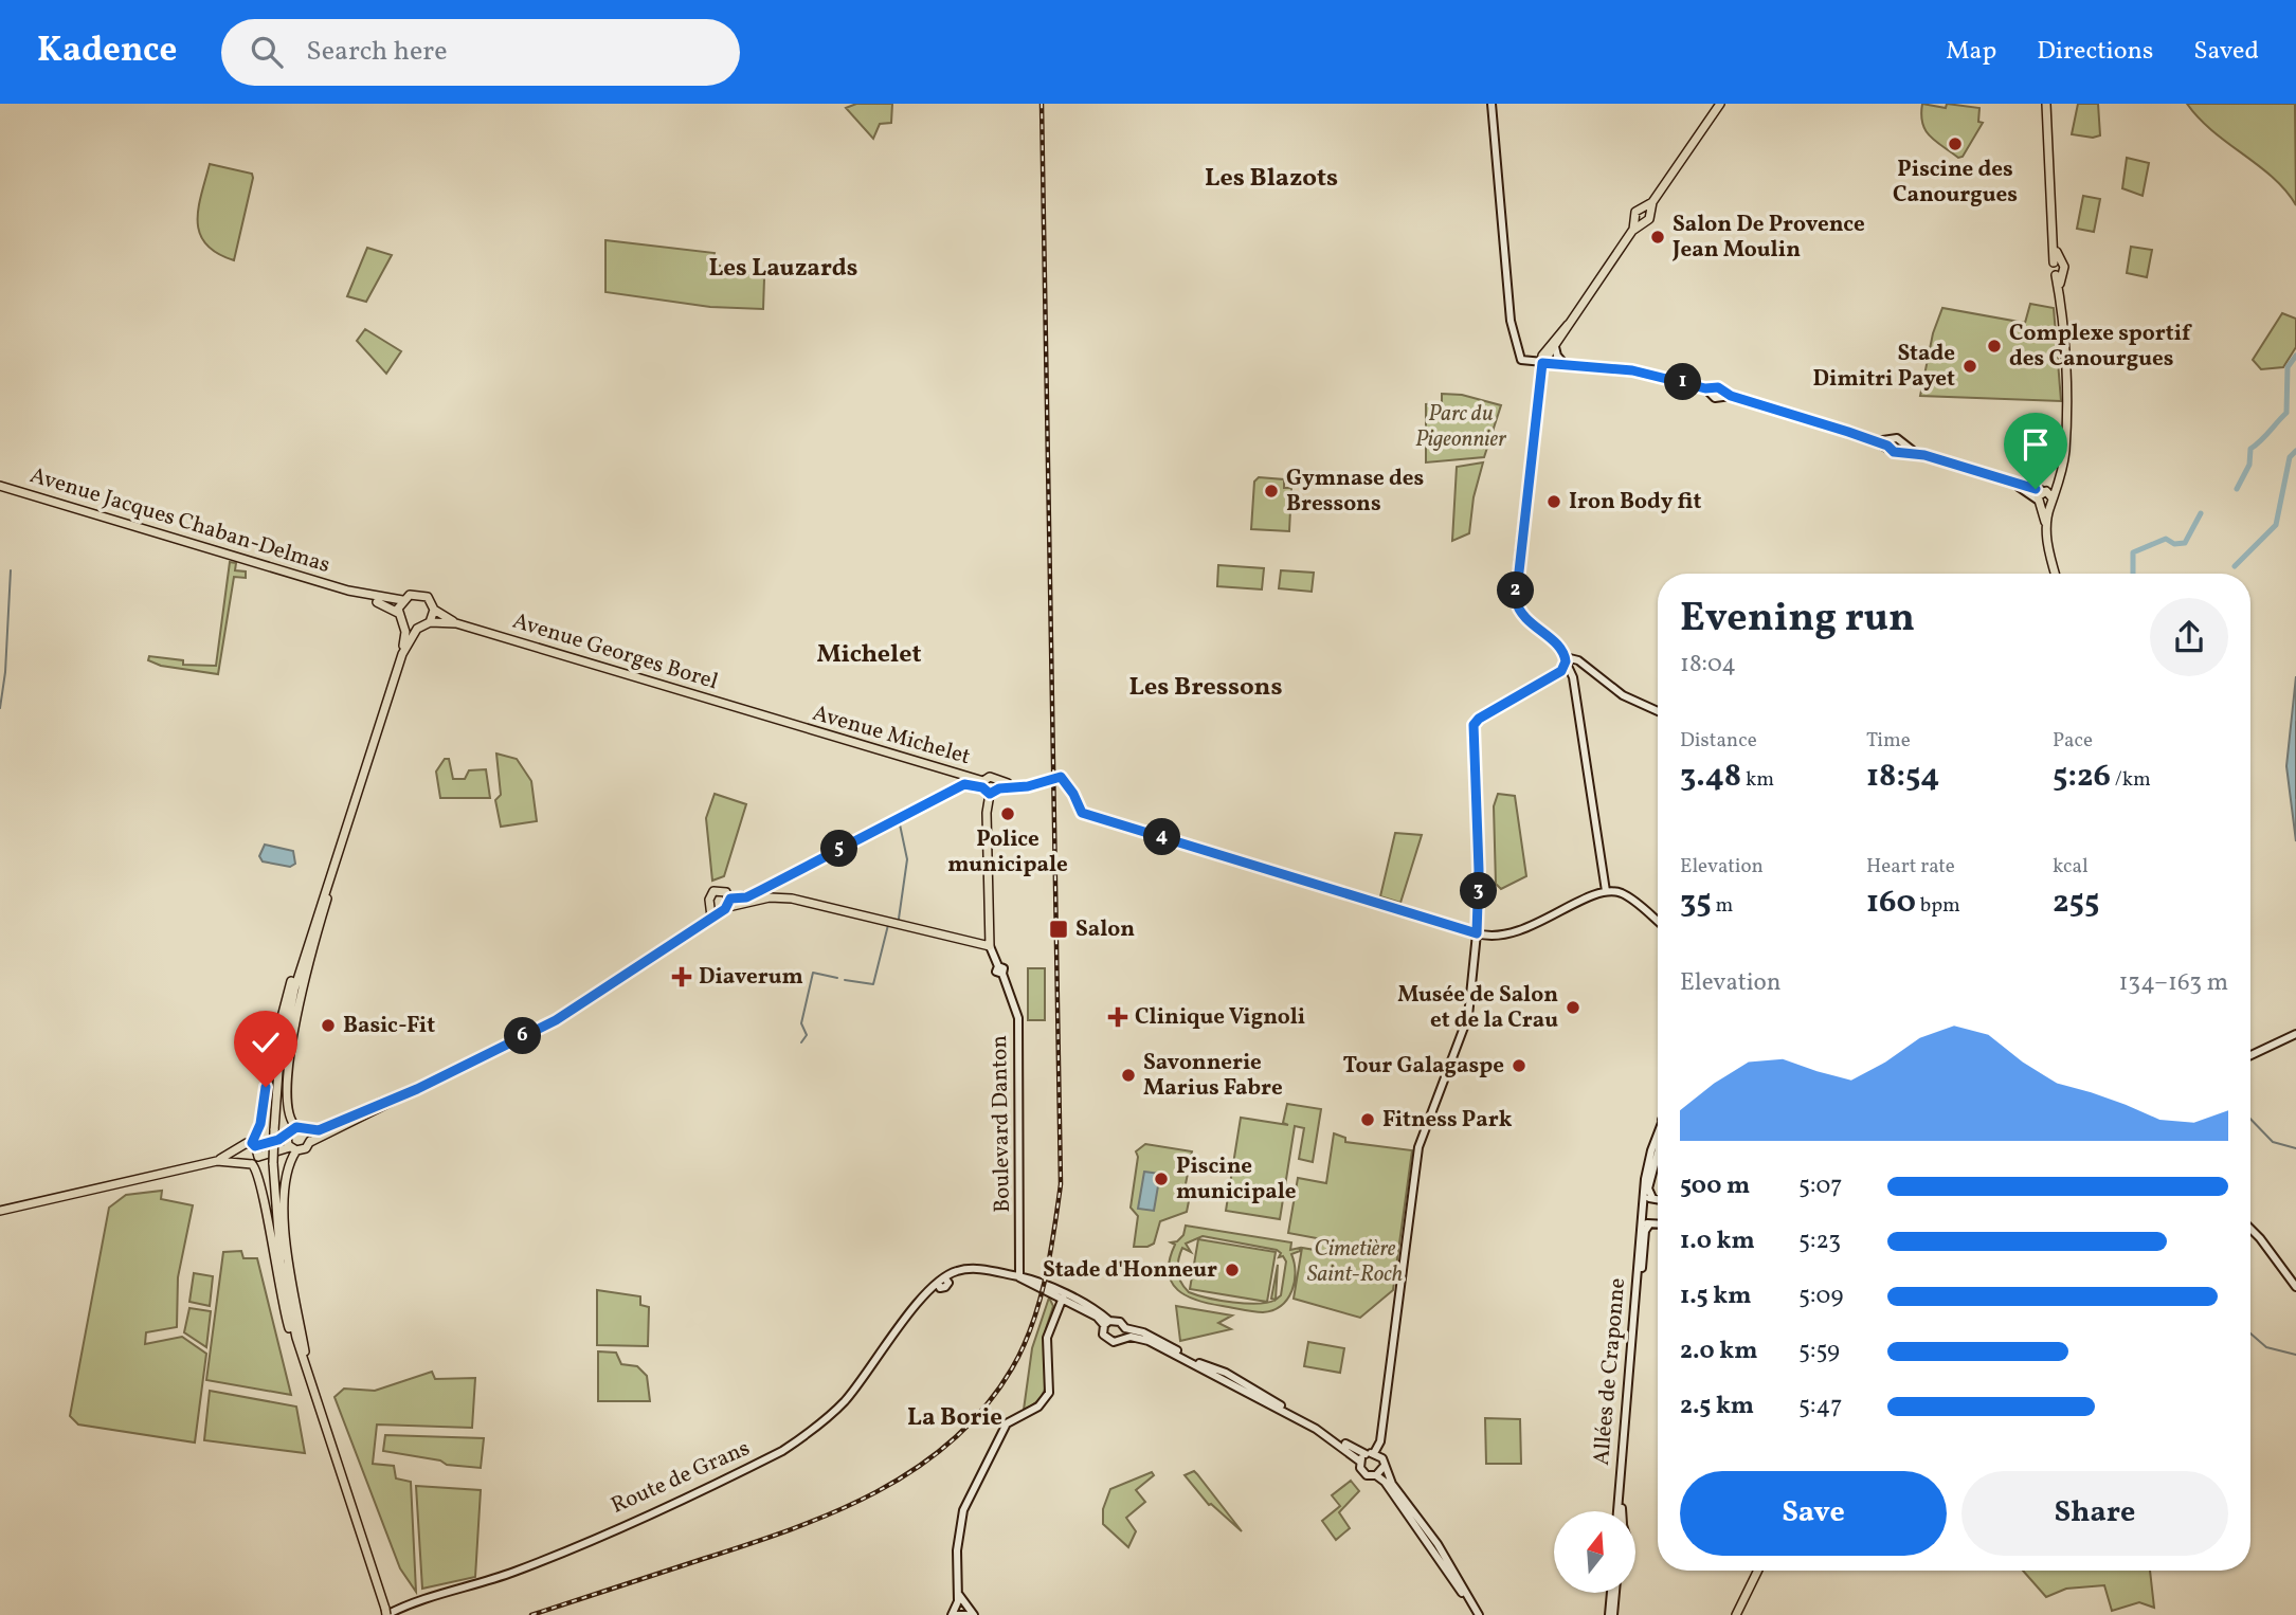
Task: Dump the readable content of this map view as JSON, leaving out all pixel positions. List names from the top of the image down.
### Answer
{
  "streets": {
    "main road": [
      "Avenue Jacques Chaban-Delmas",
      "Avenue Georges Borel",
      "Avenue Michelet",
      "Boulevard Danton",
      "Allées de Craponne",
      "Route de Grans"
    ]
  },
  "crossings": [
    ["Avenue Jacques Chaban-Delmas", "Avenue Georges Borel"],
    ["Avenue Georges Borel", "Avenue Michelet"],
    ["Boulevard Danton", "Route de Grans"]
  ],
  "districts": [
    "Les Blazots",
    "Les Lauzards",
    "Michelet",
    "Les Bressons",
    "La Borie"
  ],
  "parks": ["Parc du Pigeonnier", "Cimetière Saint-Roch"],
  "places": {
    "other": [
      "Piscine des Canourgues",
      "Salon De Provence Jean Moulin",
      "Complexe sportif des Canourgues",
      "Stade Dimitri Payet",
      "Gymnase des Bressons",
      "Iron Body fit",
      "Police municipale",
      "Musée de Salon et de la Crau",
      "Basic-Fit",
      "Tour Galagaspe",
      "Savonnerie Marius Fabre",
      "Fitness Park",
      "Piscine municipale",
      "Stade d'Honneur"
    ],
    "transit": ["Salon"],
    "health": ["Diaverum", "Clinique Vignoli"]
  },
  "north": "top",
  "page": {
    "header": "Kadence",
    "search": "Search here",
    "nav": ["Map", "Directions", "Saved"],
    "pins": [
      "1",
      "2",
      "4",
      "5",
      "3",
      "6"
    ],
    "heading": ["Evening run", "18:04"],
    "stats": [
      ["Distance", "3.48 km"],
      ["Time", "18:54"],
      ["Pace", "5:26 /km"],
      ["Elevation", "35 m"],
      ["Heart rate", "160 bpm"],
      ["kcal", "255"]
    ],
    "chart": ["Elevation", "134–163 m"],
    "list": [
      {
        "name": "500 m",
        "note": "5:07"
      },
      {
        "name": "1.0 km",
        "note": "5:23"
      },
      {
        "name": "1.5 km",
        "note": "5:09"
      },
      {
        "name": "2.0 km",
        "note": "5:59"
      },
      {
        "name": "2.5 km",
        "note": "5:47"
      }
    ],
    "buttons": ["Save", "Share"]
  }
}
